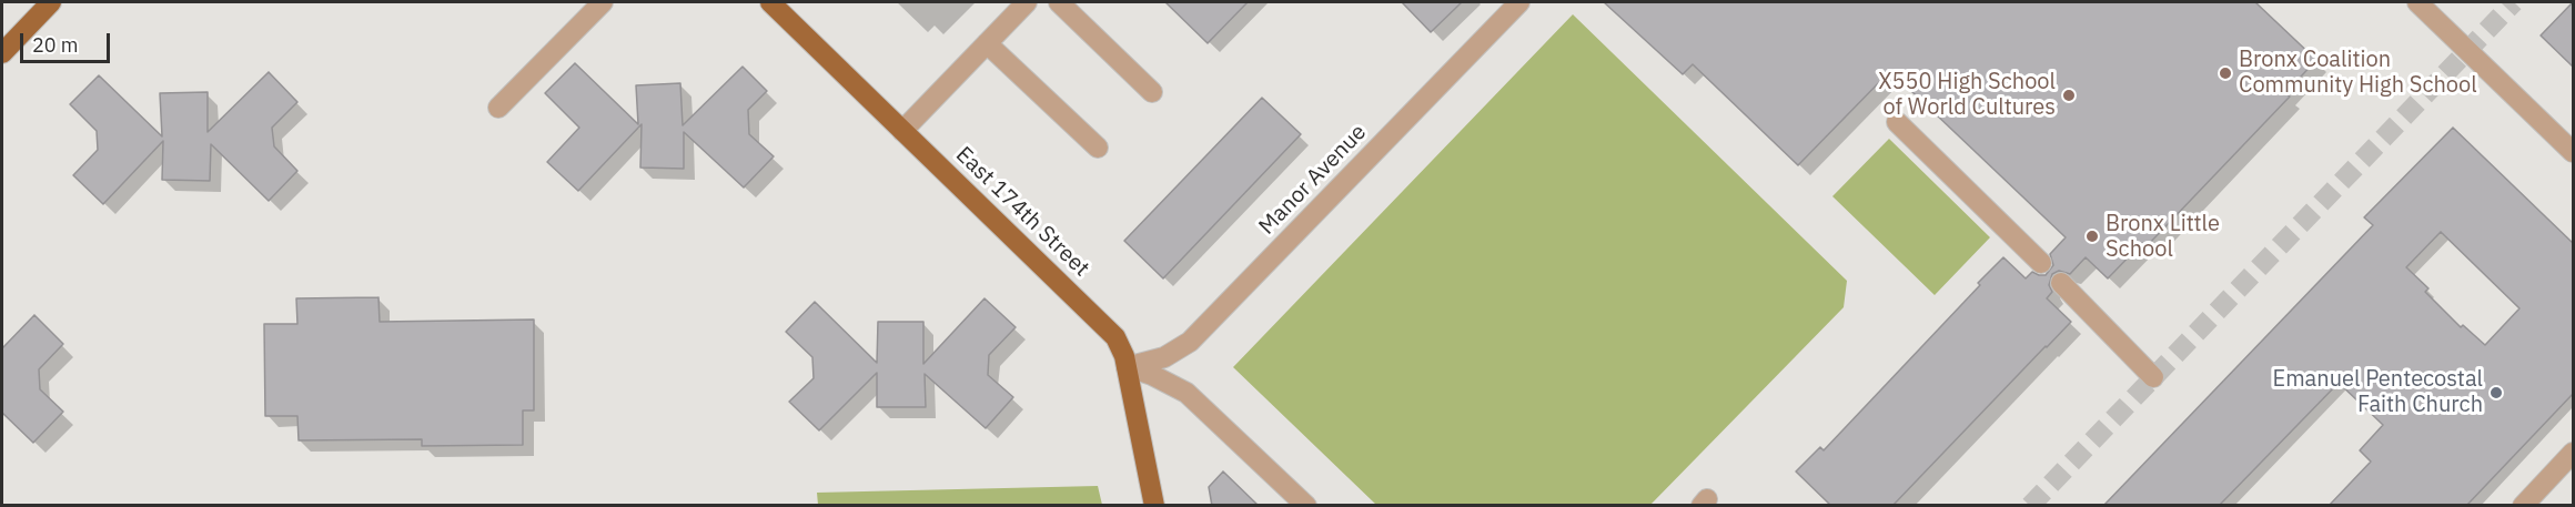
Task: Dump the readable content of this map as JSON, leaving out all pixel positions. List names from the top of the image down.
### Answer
{
  "streets": {
    "main road": ["East 174th Street"],
    "street": ["Manor Avenue"]
  },
  "crossings": [
    ["Manor Avenue", "East 174th Street"]
  ],
  "places": [
    "Bronx Coalition Community High School",
    "X550 High School of World Cultures",
    "Bronx Little School",
    "Emanuel Pentecostal Faith Church"
  ],
  "scale_bar": "20 m"
}
